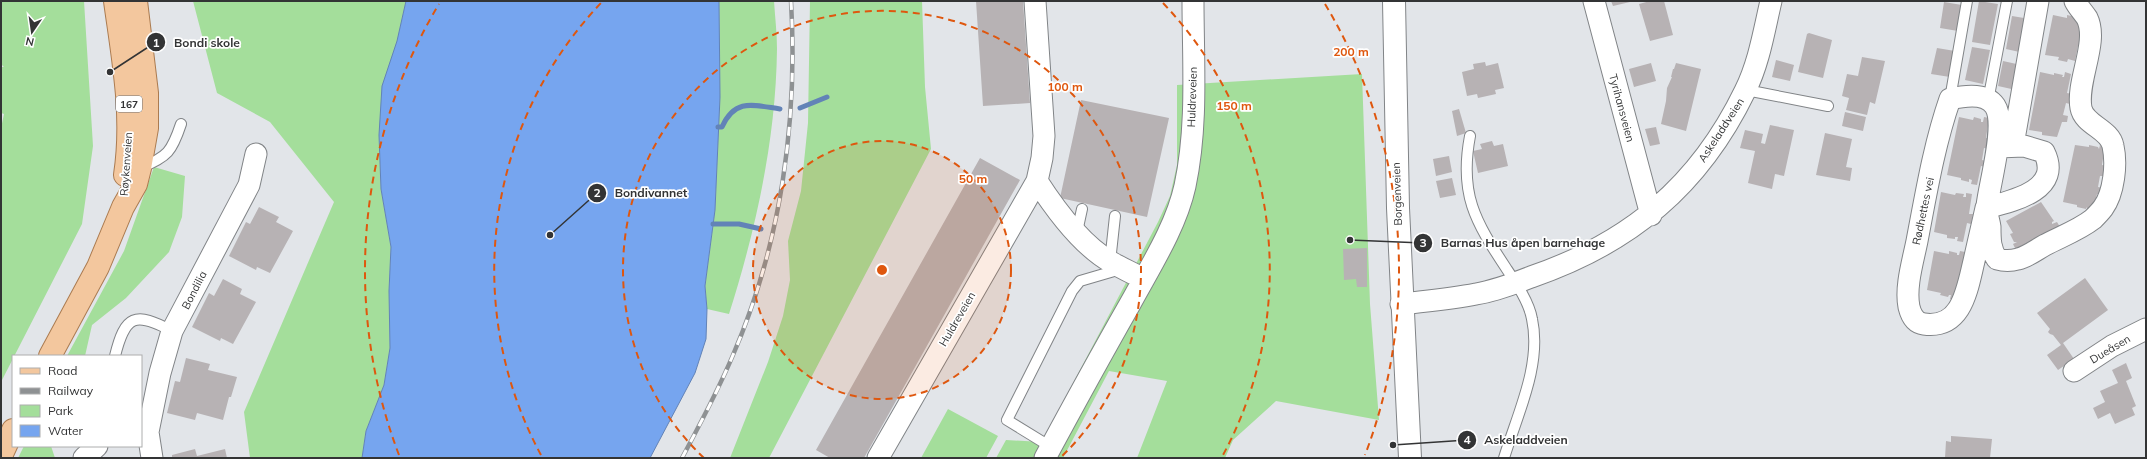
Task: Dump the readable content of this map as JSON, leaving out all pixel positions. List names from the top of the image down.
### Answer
{
  "streets": {
    "main road": ["167", "Røykenveien"],
    "street": [
      "Huldreveien",
      "Tyrihansveien",
      "Askeladdveien",
      "Borgenveien",
      "Rødhettes vei",
      "Bondilia",
      "Dueåsen"
    ]
  },
  "crossings": [
    ["Tyrihansveien", "Askeladdveien"],
    ["Askeladdveien", "Borgenveien"]
  ],
  "places": [
    "Bondi skole",
    "Bondivannet",
    "Barnas Hus åpen barnehage",
    "Askeladdveien"
  ],
  "legend": [
    "Road",
    "Railway",
    "Park",
    "Water"
  ],
  "north": "bottom",
  "rings": [
    "200 m",
    "100 m",
    "150 m",
    "50 m"
  ]
}
